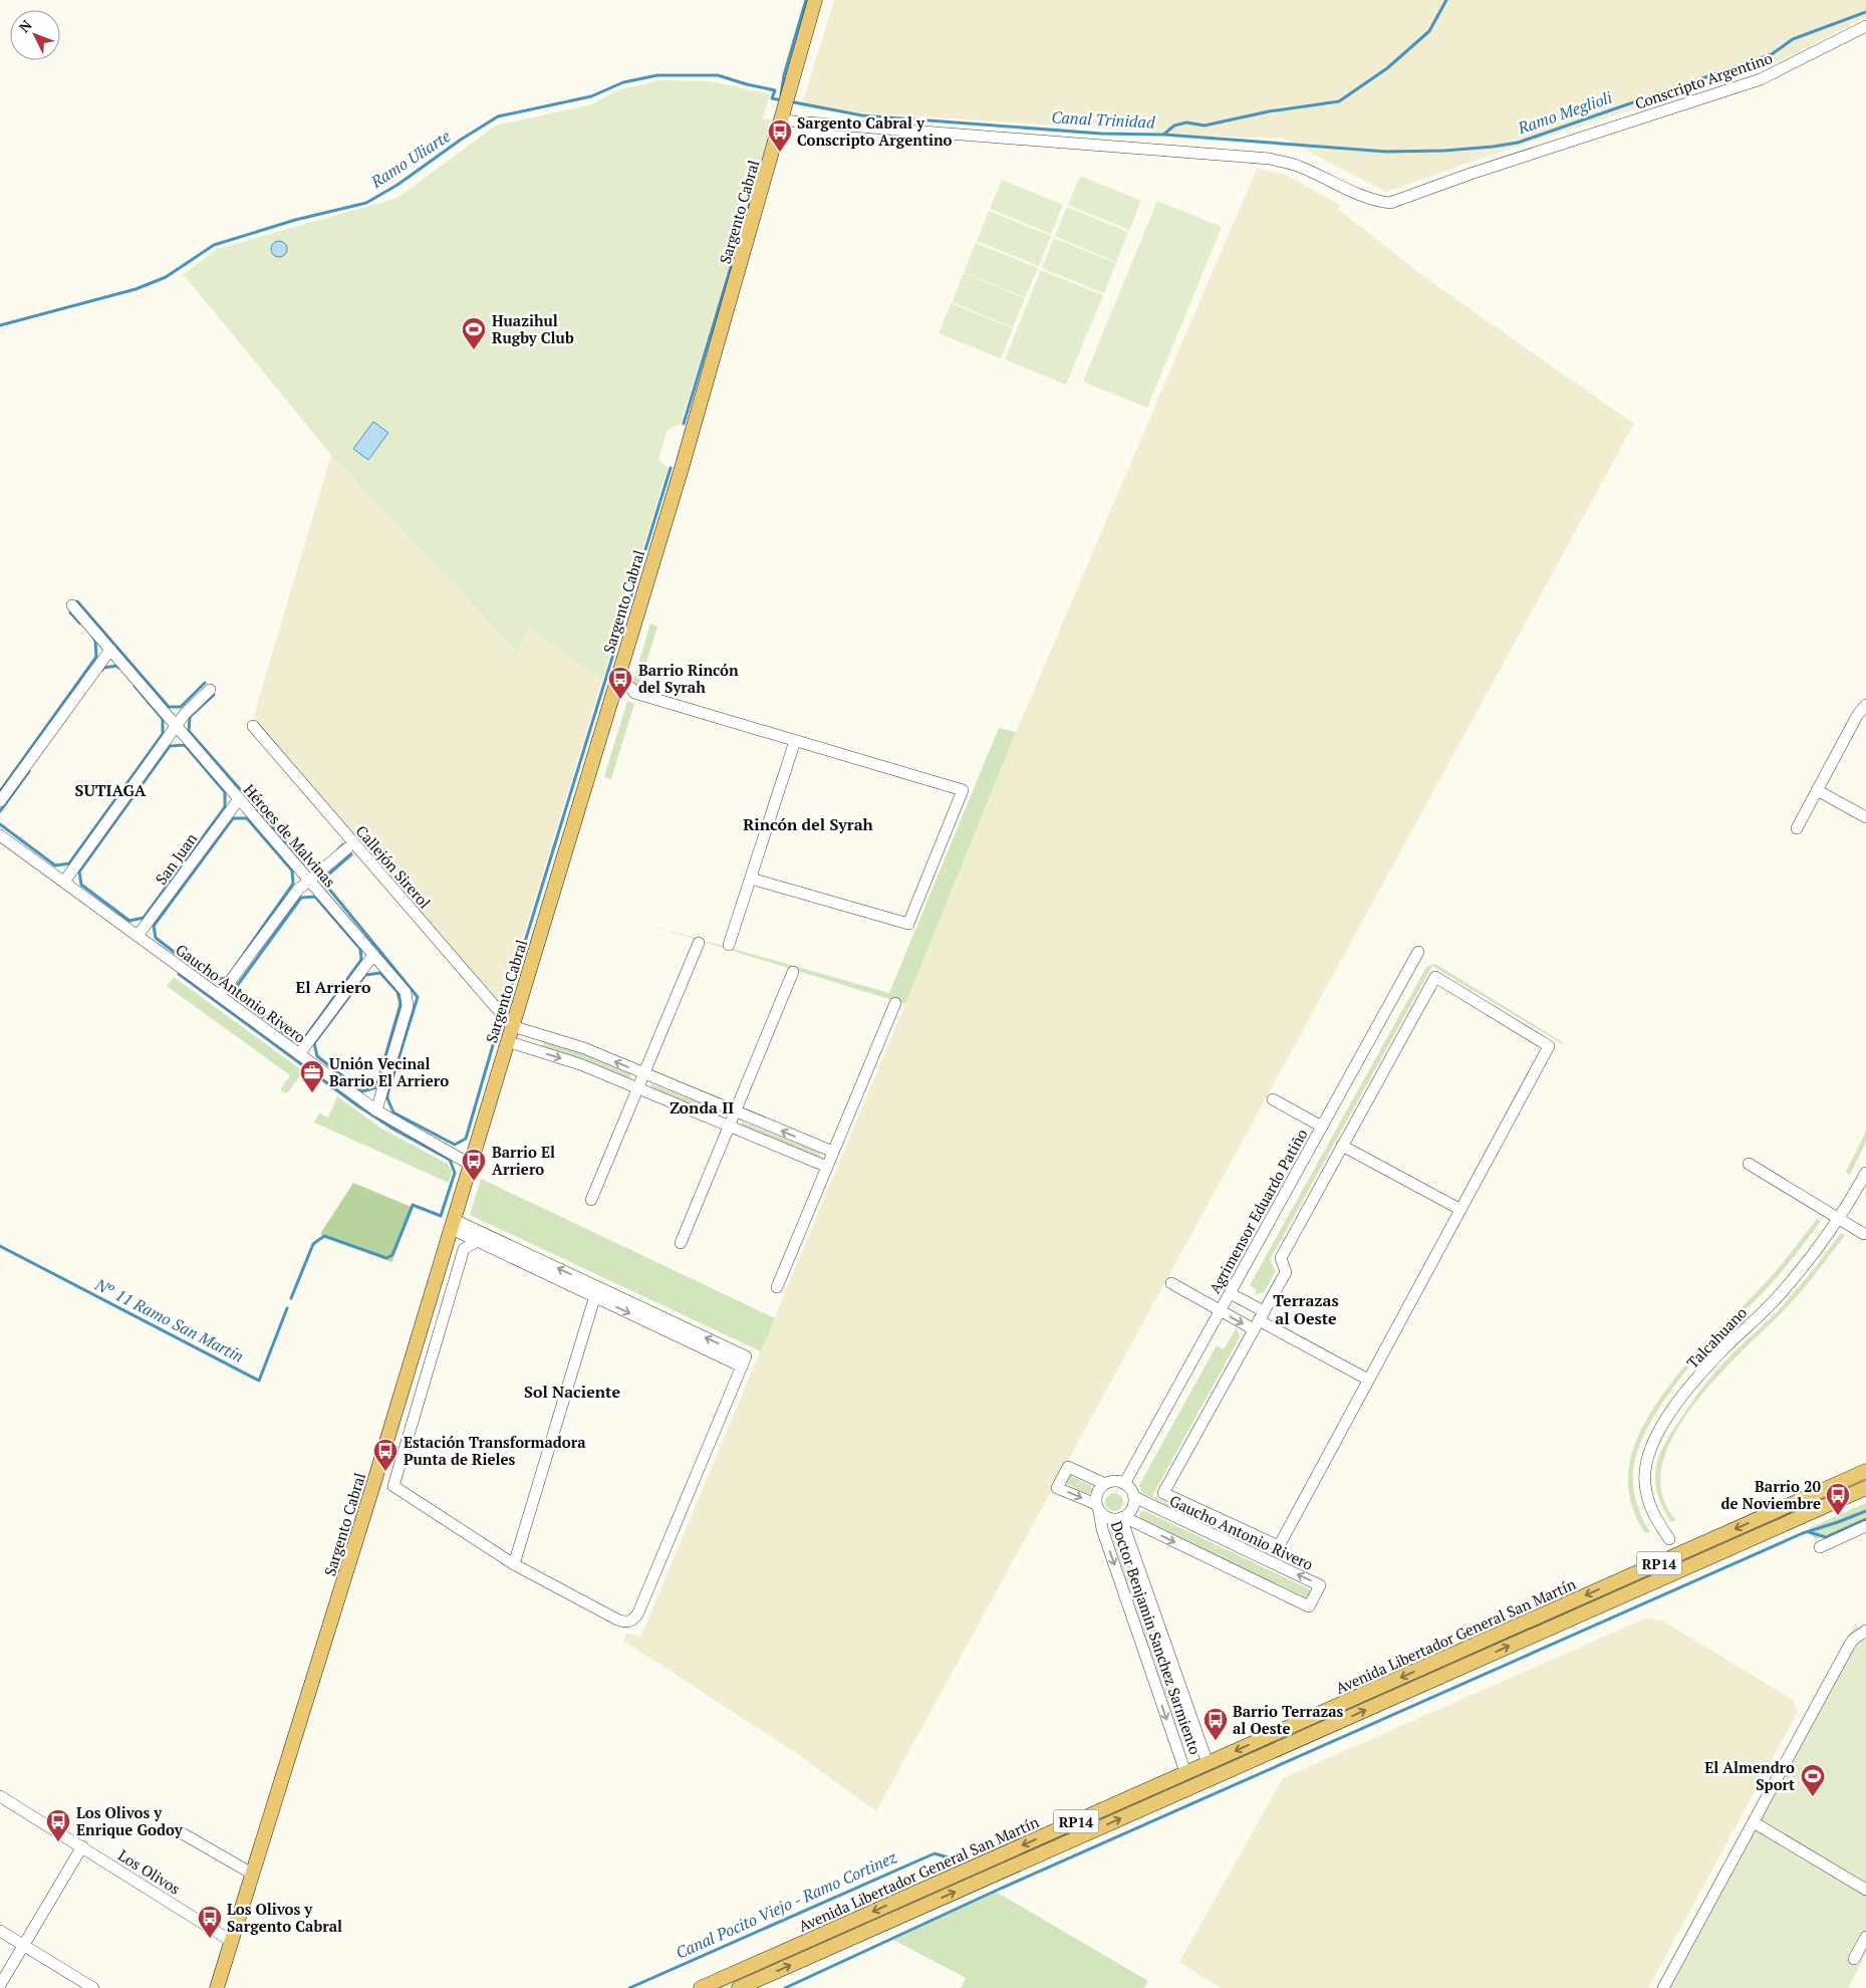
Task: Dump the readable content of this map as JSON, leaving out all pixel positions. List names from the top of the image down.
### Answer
{
  "streets": {
    "main road": ["Sargento Cabral", "RP14", "Avenida Libertador General San Martín"],
    "street": [
      "Conscripto Argentino",
      "Héroes de Malvinas",
      "San Juan",
      "Callejón Sirerol",
      "Gaucho Antonio Rivero",
      "Agrimensor Eduardo Patiño",
      "Talcahuano",
      "Doctor Benjamin Sanchez Sarmiento",
      "Los Olivos"
    ]
  },
  "crossings": [
    ["Conscripto Argentino", "Sargento Cabral"],
    ["Sargento Cabral", "Callejón Sirerol"],
    ["Sargento Cabral", "Gaucho Antonio Rivero"],
    ["Sargento Cabral", "Los Olivos"],
    ["Héroes de Malvinas", "San Juan"],
    ["Héroes de Malvinas", "Gaucho Antonio Rivero"],
    ["San Juan", "Gaucho Antonio Rivero"],
    ["Gaucho Antonio Rivero", "Agrimensor Eduardo Patiño"],
    ["Gaucho Antonio Rivero", "Doctor Benjamin Sanchez Sarmiento"],
    ["Agrimensor Eduardo Patiño", "Doctor Benjamin Sanchez Sarmiento"],
    ["Avenida Libertador General San Martín", "Doctor Benjamin Sanchez Sarmiento"]
  ],
  "districts": [
    "SUTIAGA",
    "Rincón del Syrah",
    "El Arriero",
    "Zonda II",
    "Terrazas al Oeste",
    "Sol Naciente"
  ],
  "water": [
    "Ramo Meglioli",
    "Canal Trinidad",
    "Ramo Uliarte",
    "Nº 11 Ramo San Martín",
    "Canal Pocito Viejo - Ramo Cortinez"
  ],
  "places": {
    "bus stop": [
      "Sargento Cabral y Conscripto Argentino",
      "Barrio Rincón del Syrah",
      "Barrio El Arriero",
      "Estación Transformadora Punta de Rieles",
      "Barrio 20 de Noviembre",
      "Barrio Terrazas al Oeste",
      "Los Olivos y Enrique Godoy",
      "Los Olivos y Sargento Cabral"
    ],
    "sports": ["Huazihul Rugby Club", "El Almendro Sport"],
    "office": ["Unión Vecinal Barrio El Arriero"]
  },
  "north": "top left"
}
